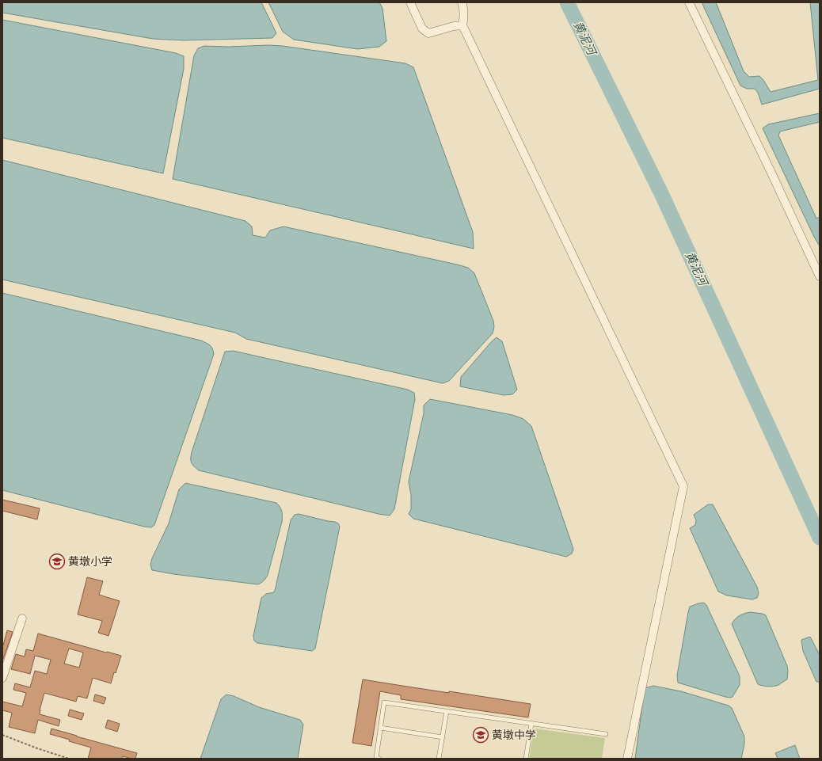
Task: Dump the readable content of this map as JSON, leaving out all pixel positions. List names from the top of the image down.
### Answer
{
  "water": ["黄泥河"],
  "places": {
    "school or university": ["黄墩小学", "黄墩中学"]
  }
}
